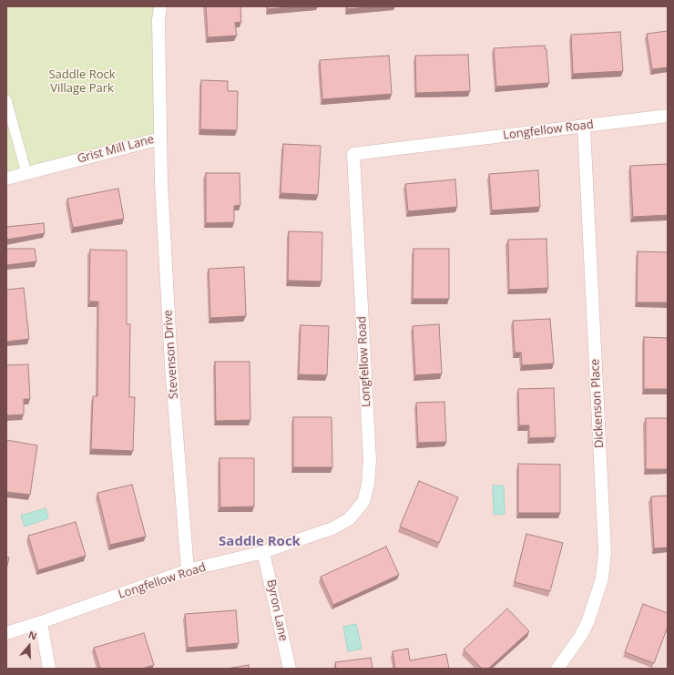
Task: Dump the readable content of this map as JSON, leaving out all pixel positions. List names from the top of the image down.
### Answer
{
  "streets": {
    "street": [
      "Longfellow Road",
      "Grist Mill Lane",
      "Stevenson Drive",
      "Dickenson Place",
      "Byron Lane"
    ]
  },
  "crossings": [
    ["Longfellow Road", "Stevenson Drive"],
    ["Longfellow Road", "Dickenson Place"],
    ["Longfellow Road", "Byron Lane"],
    ["Grist Mill Lane", "Stevenson Drive"]
  ],
  "districts": ["Saddle Rock"],
  "parks": ["Saddle Rock Village Park"],
  "north": "top"
}
